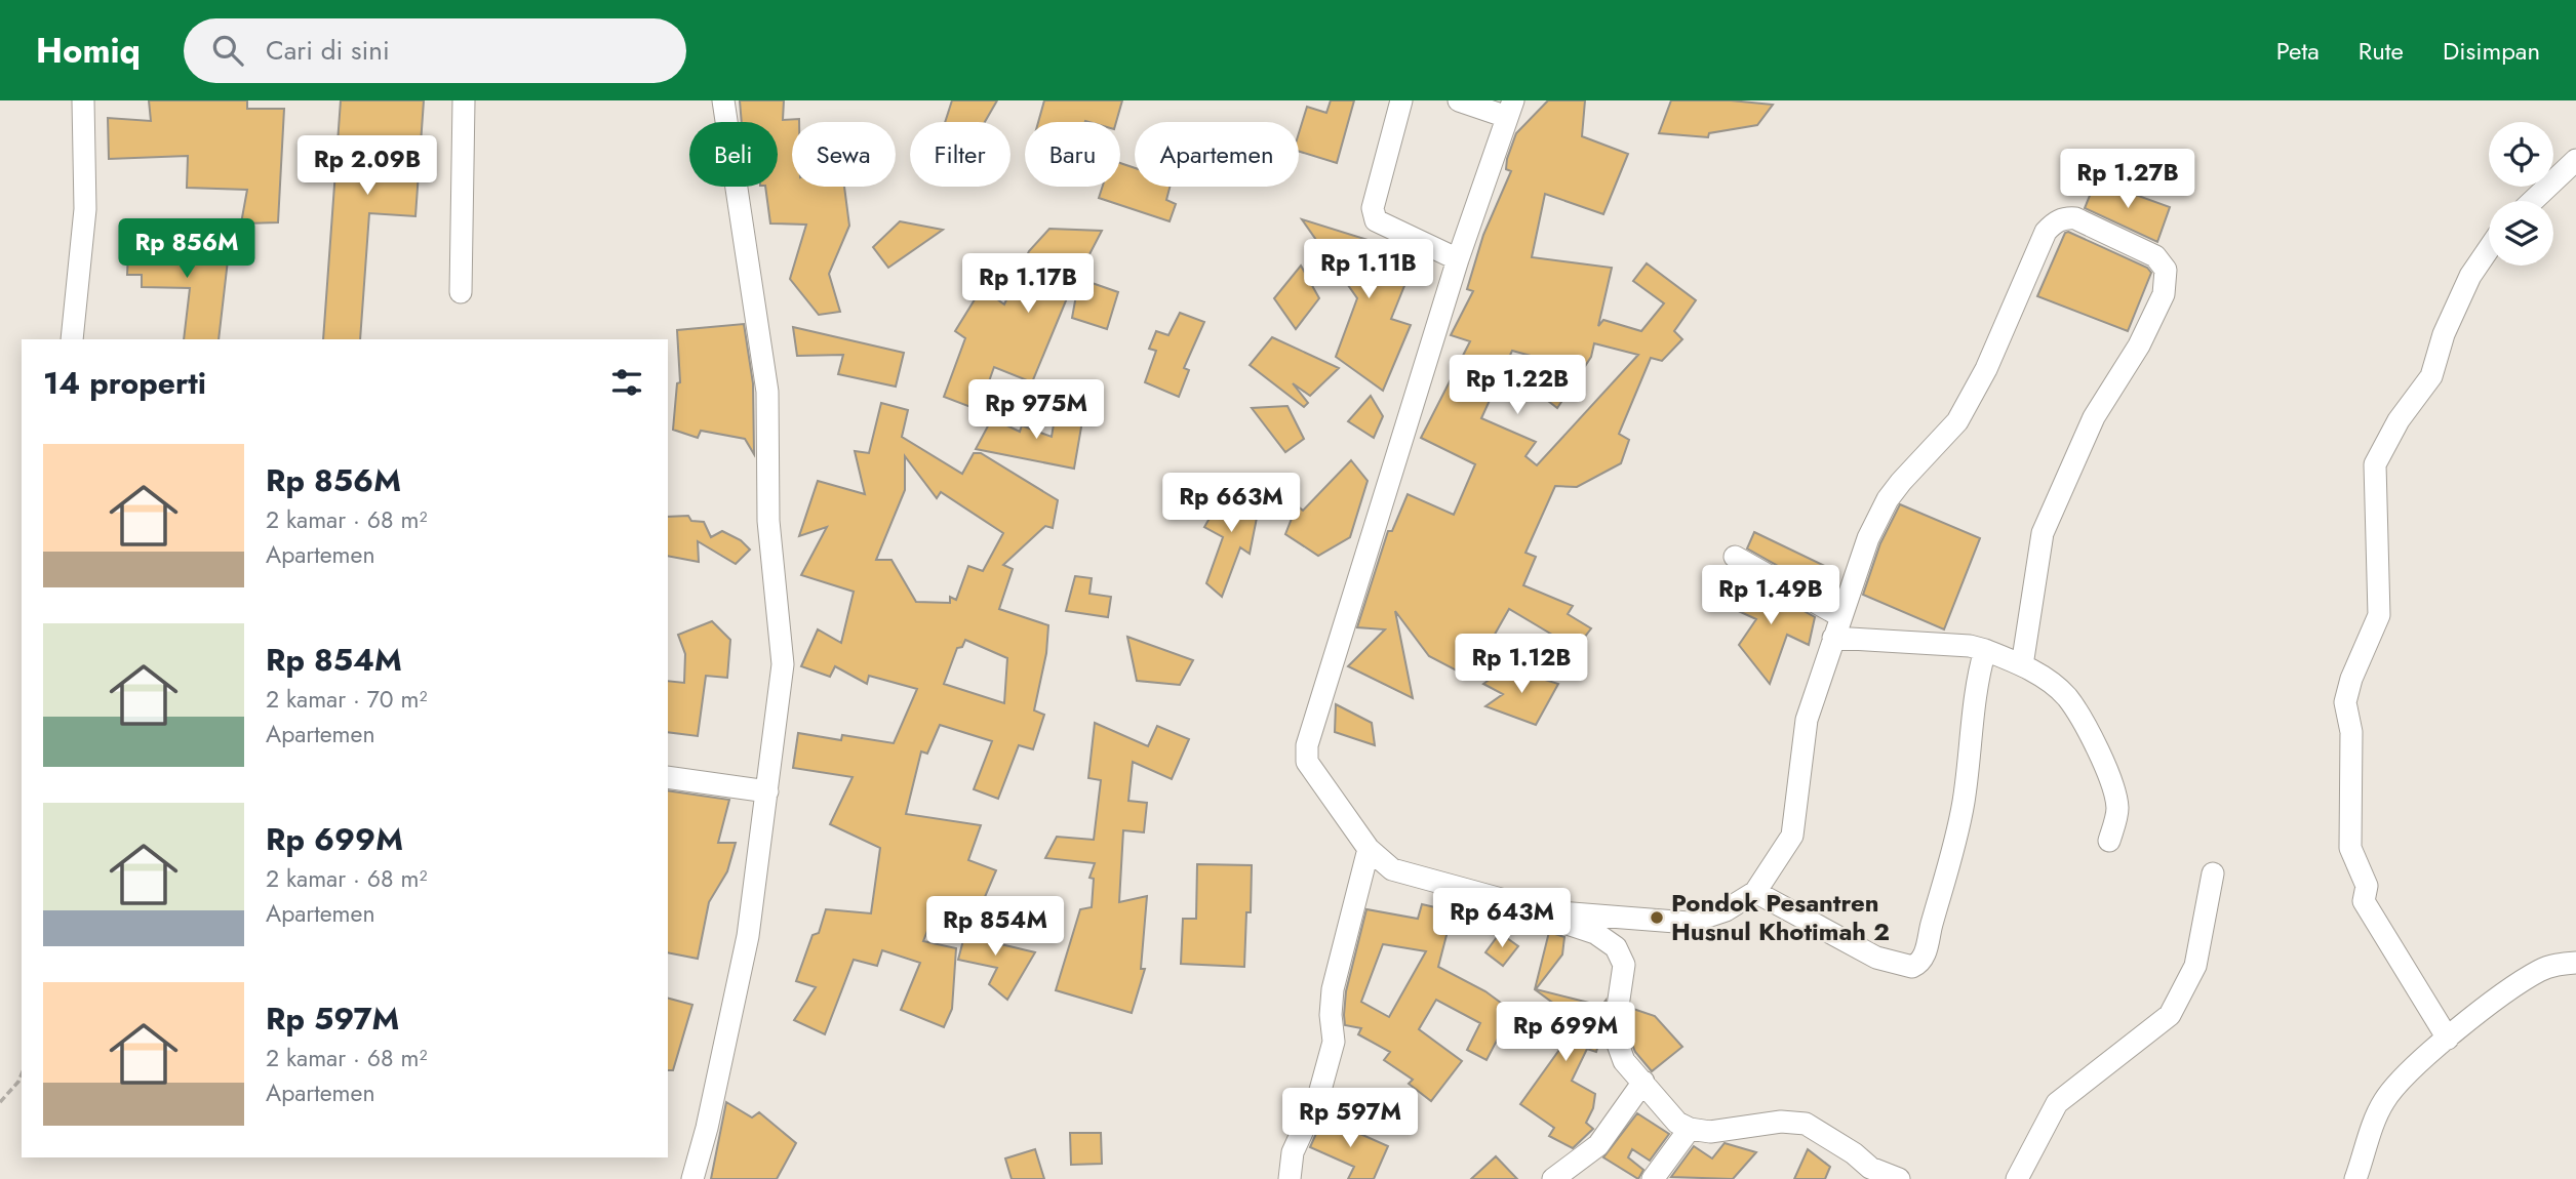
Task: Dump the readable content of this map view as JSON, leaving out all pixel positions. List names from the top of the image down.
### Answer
{
  "places": ["Pondok Pesantren Husnul Khotimah 2"],
  "page": {
    "header": "Homiq",
    "search": "Cari di sini",
    "nav": ["Peta", "Rute", "Disimpan"],
    "chip": [
      "Beli",
      "Sewa",
      "Filter",
      "Baru",
      "Apartemen"
    ],
    "price": [
      "Rp 2.09B",
      "Rp 1.27B",
      "Rp 856M",
      "Rp 1.11B",
      "Rp 1.17B",
      "Rp 1.22B",
      "Rp 975M",
      "Rp 663M",
      "Rp 1.49B",
      "Rp 1.12B",
      "Rp 643M",
      "Rp 854M",
      "Rp 699M",
      "Rp 597M"
    ],
    "heading": "14 properti",
    "list": [
      {
        "name": "Rp 856M",
        "note": "2 kamar · 68 m² · Apartemen"
      },
      {
        "name": "Rp 854M",
        "note": "2 kamar · 70 m² · Apartemen"
      },
      {
        "name": "Rp 699M",
        "note": "2 kamar · 68 m² · Apartemen"
      },
      {
        "name": "Rp 597M",
        "note": "2 kamar · 68 m² · Apartemen"
      }
    ]
  }
}
